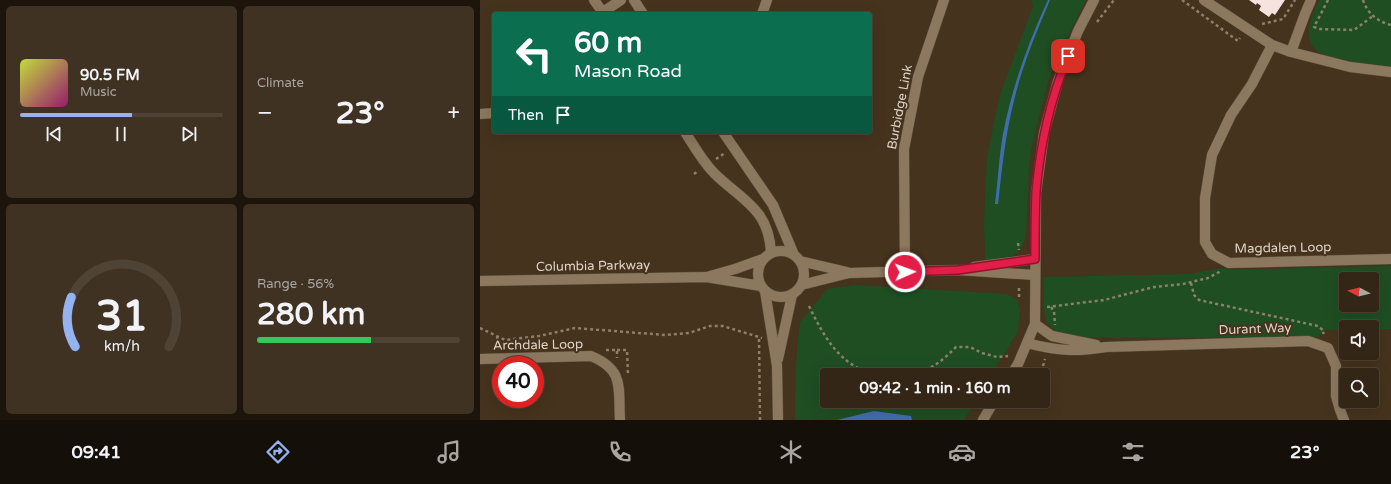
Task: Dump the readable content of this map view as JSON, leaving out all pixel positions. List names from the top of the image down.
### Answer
{
  "streets": {
    "street": [
      "Burbidge Link",
      "Magdalen Loop",
      "Columbia Parkway",
      "Durant Way",
      "Archdale Loop"
    ]
  },
  "north": "left",
  "page": {
    "tile": [
      "Climate",
      ["Range · 56%", "280 km"]
    ],
    "turn": ["60 m", "Mason Road"],
    "song": ["90.5 FM", "Music"],
    "then": "Then",
    "heat": ["−", "23°", "+"],
    "limit": "40",
    "trip": "09:42 · 1 min · 160 m",
    "tabs": ["09:41", "23°"],
    "gauge": ["31", "km/h"]
  }
}
